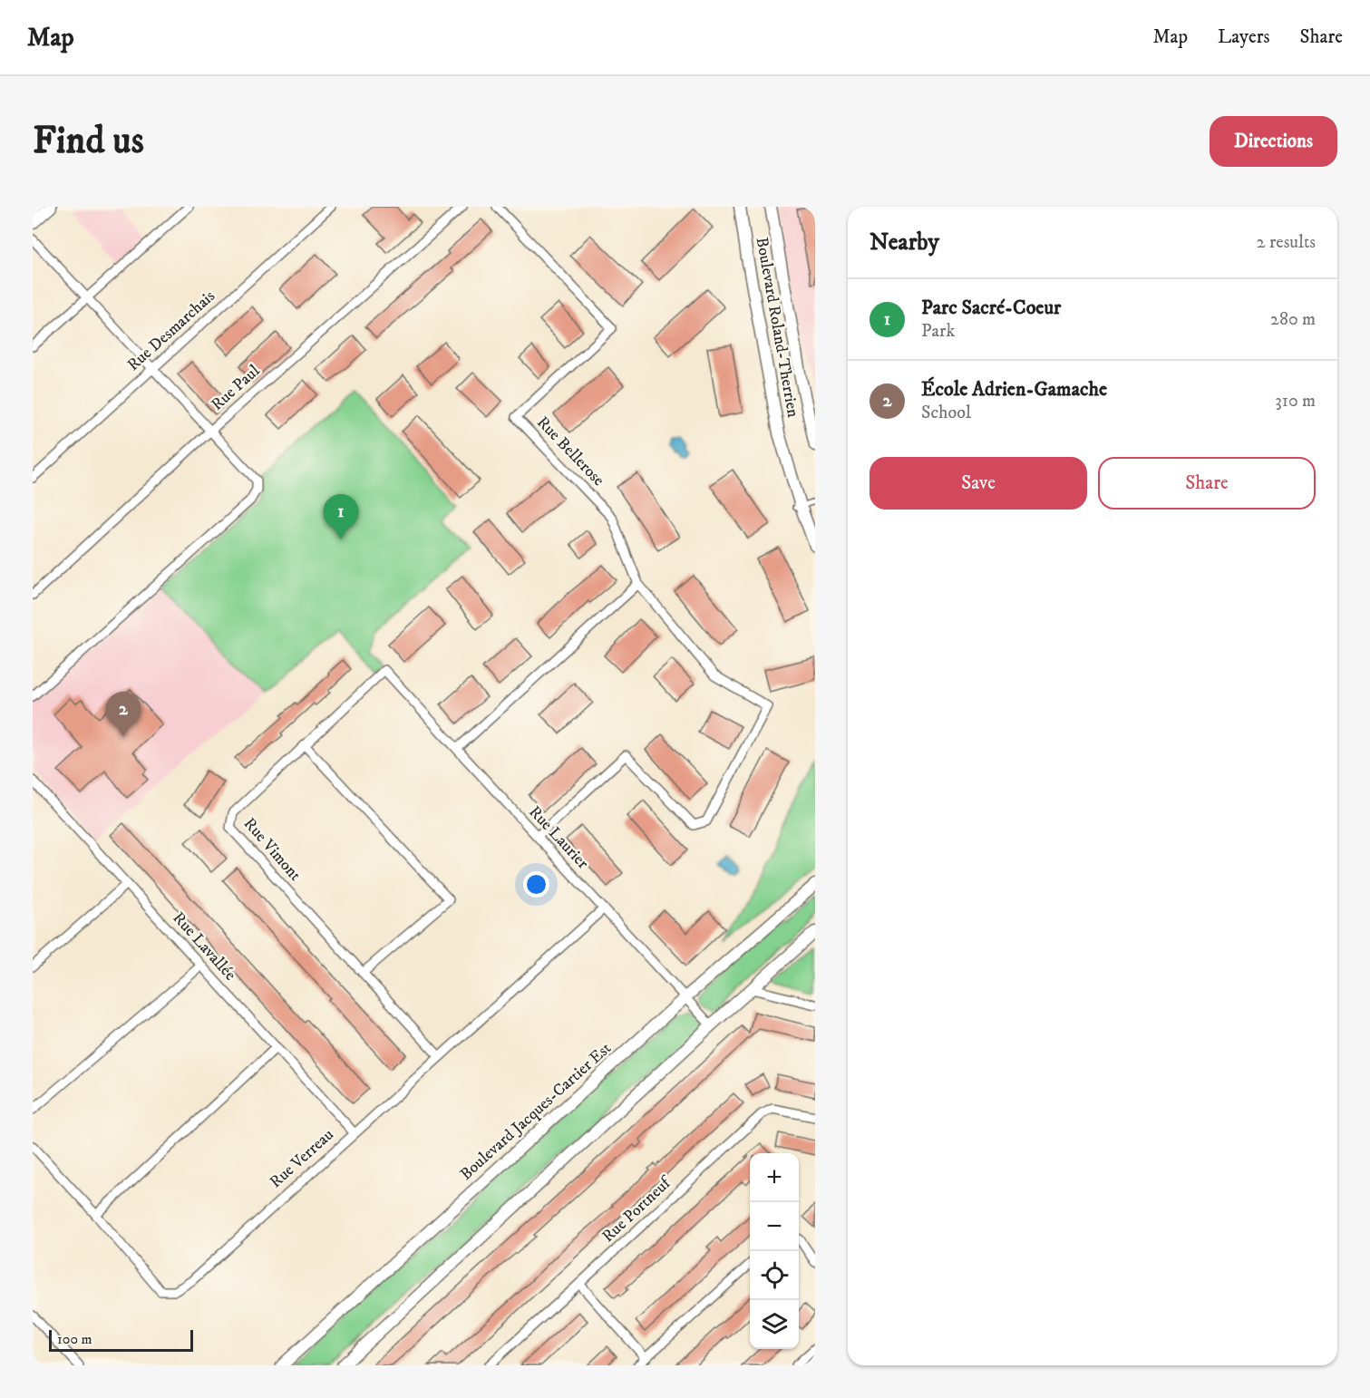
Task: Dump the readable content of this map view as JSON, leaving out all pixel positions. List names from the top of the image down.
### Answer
{
  "streets": {
    "main road": ["Boulevard Roland-Therrien", "Boulevard Jacques-Cartier Est"],
    "street": [
      "Rue Desmarchais",
      "Rue Paul",
      "Rue Bellerose",
      "Rue Laurier",
      "Rue Vimont",
      "Rue Lavallée",
      "Rue Verreau",
      "Rue Portneuf"
    ]
  },
  "crossings": [
    ["Rue Bellerose", "Rue Laurier"],
    ["Rue Laurier", "Rue Vimont"],
    ["Rue Laurier", "Boulevard Jacques-Cartier Est"],
    ["Rue Laurier", "Rue Verreau"],
    ["Rue Vimont", "Rue Verreau"],
    ["Rue Lavallée", "Rue Verreau"]
  ],
  "scale_bar": "100 m",
  "page": {
    "header": "Map",
    "nav": ["Map", "Layers", "Share"],
    "buttons": [
      "Directions",
      ["Save", "Share"]
    ],
    "title": "Find us",
    "heading": ["Nearby", "2 results"],
    "list": [
      {
        "mark": "1",
        "name": "Parc Sacré-Coeur",
        "note": "Park",
        "value": "280 m"
      },
      {
        "mark": "2",
        "name": "École Adrien-Gamache",
        "note": "School",
        "value": "310 m"
      }
    ],
    "pins": ["1", "2"],
    "map_buttons": ["+", "−"],
    "scale": "100 m"
  }
}
